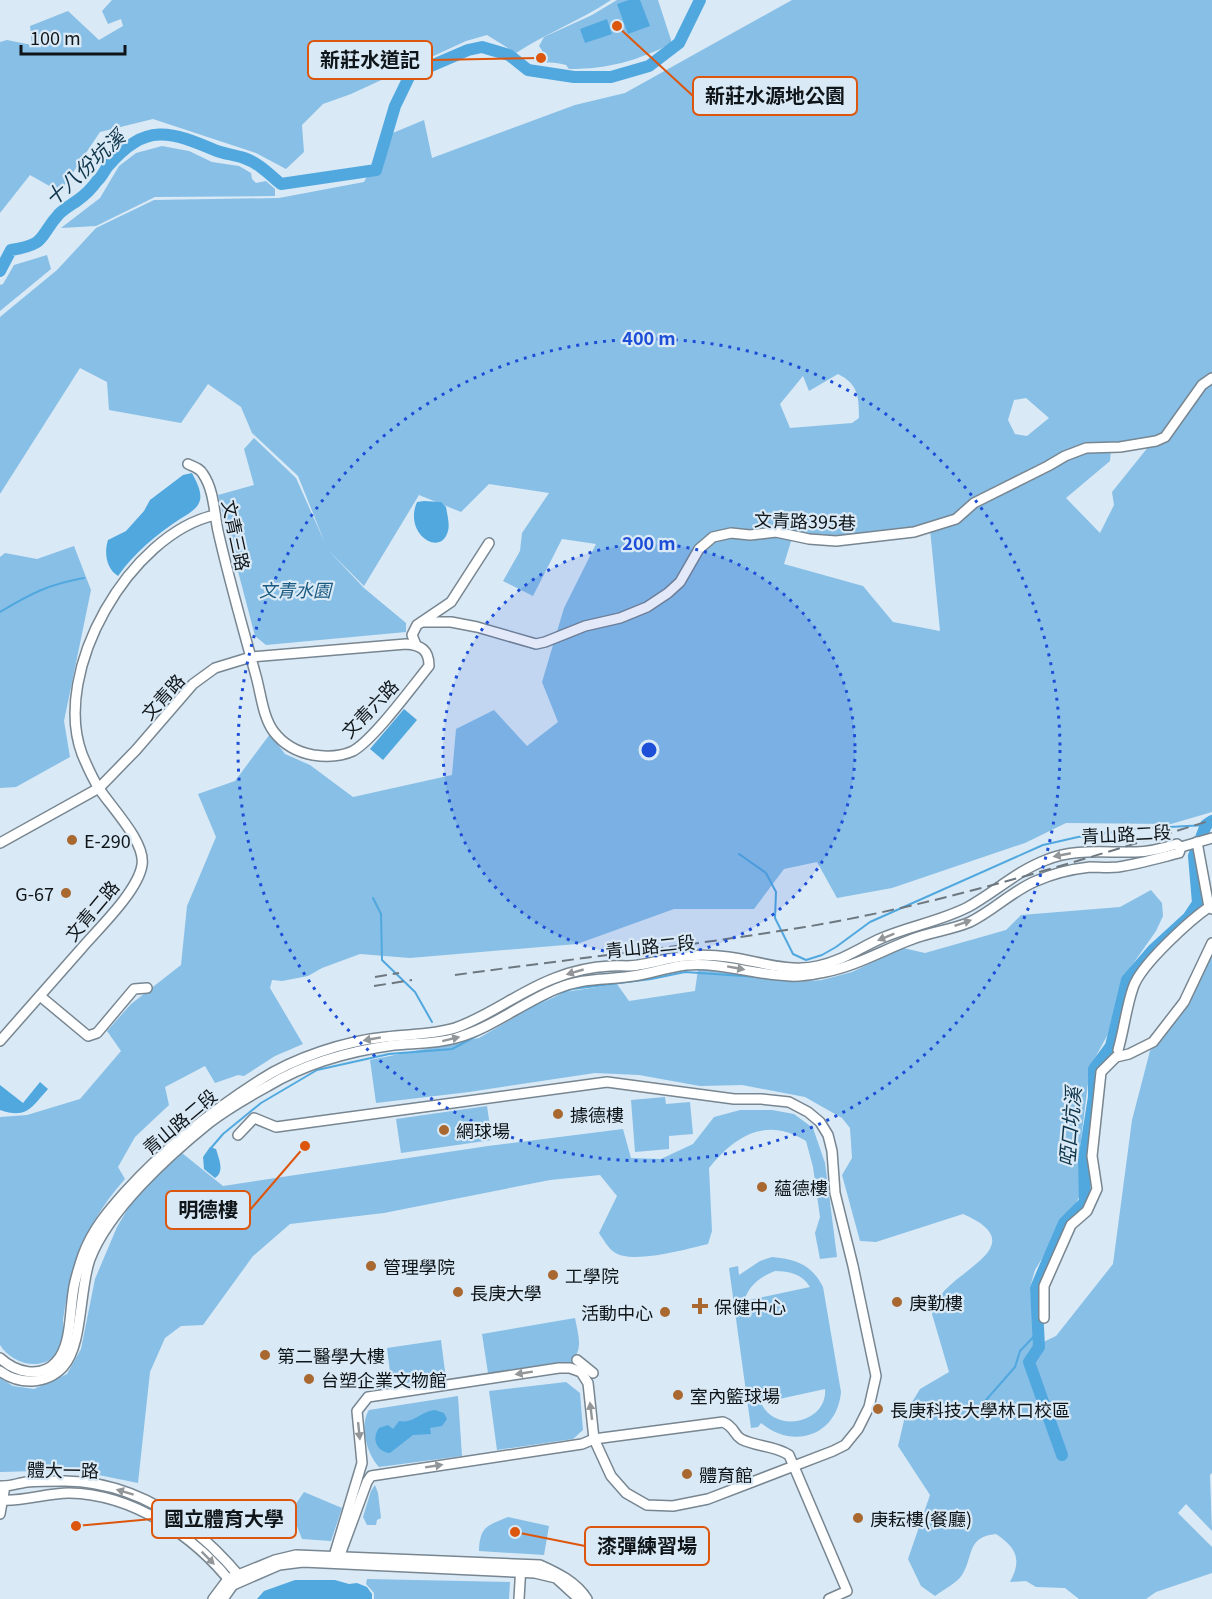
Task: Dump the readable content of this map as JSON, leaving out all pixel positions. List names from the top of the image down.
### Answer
{
  "streets": {
    "street": [
      "文青路395巷",
      "文青三路",
      "文青路",
      "文青六路",
      "青山路二段",
      "文青二路",
      "體大一路"
    ]
  },
  "crossings": [
    ["文青三路", "文青路"],
    ["文青三路", "文青六路"],
    ["文青三路", "文青二路"],
    ["文青路", "文青六路"],
    ["文青路", "文青二路"]
  ],
  "water": ["十八份坑溪", "啞口坑溪"],
  "parks": ["文青水園"],
  "places": {
    "other": [
      "新莊水源地公園",
      "新莊水道記",
      "E-290",
      "G-67",
      "據德樓",
      "網球場",
      "明德樓",
      "蘊德樓",
      "管理學院",
      "工學院",
      "長庚大學",
      "庚勤樓",
      "活動中心",
      "第二醫學大樓",
      "台塑企業文物館",
      "室內籃球場",
      "長庚科技大學林口校區",
      "體育館",
      "庚耘樓(餐廳)",
      "國立體育大學",
      "漆彈練習場"
    ],
    "health": ["保健中心"]
  },
  "scale_bar": "100 m",
  "rings": ["400 m", "200 m"]
}
